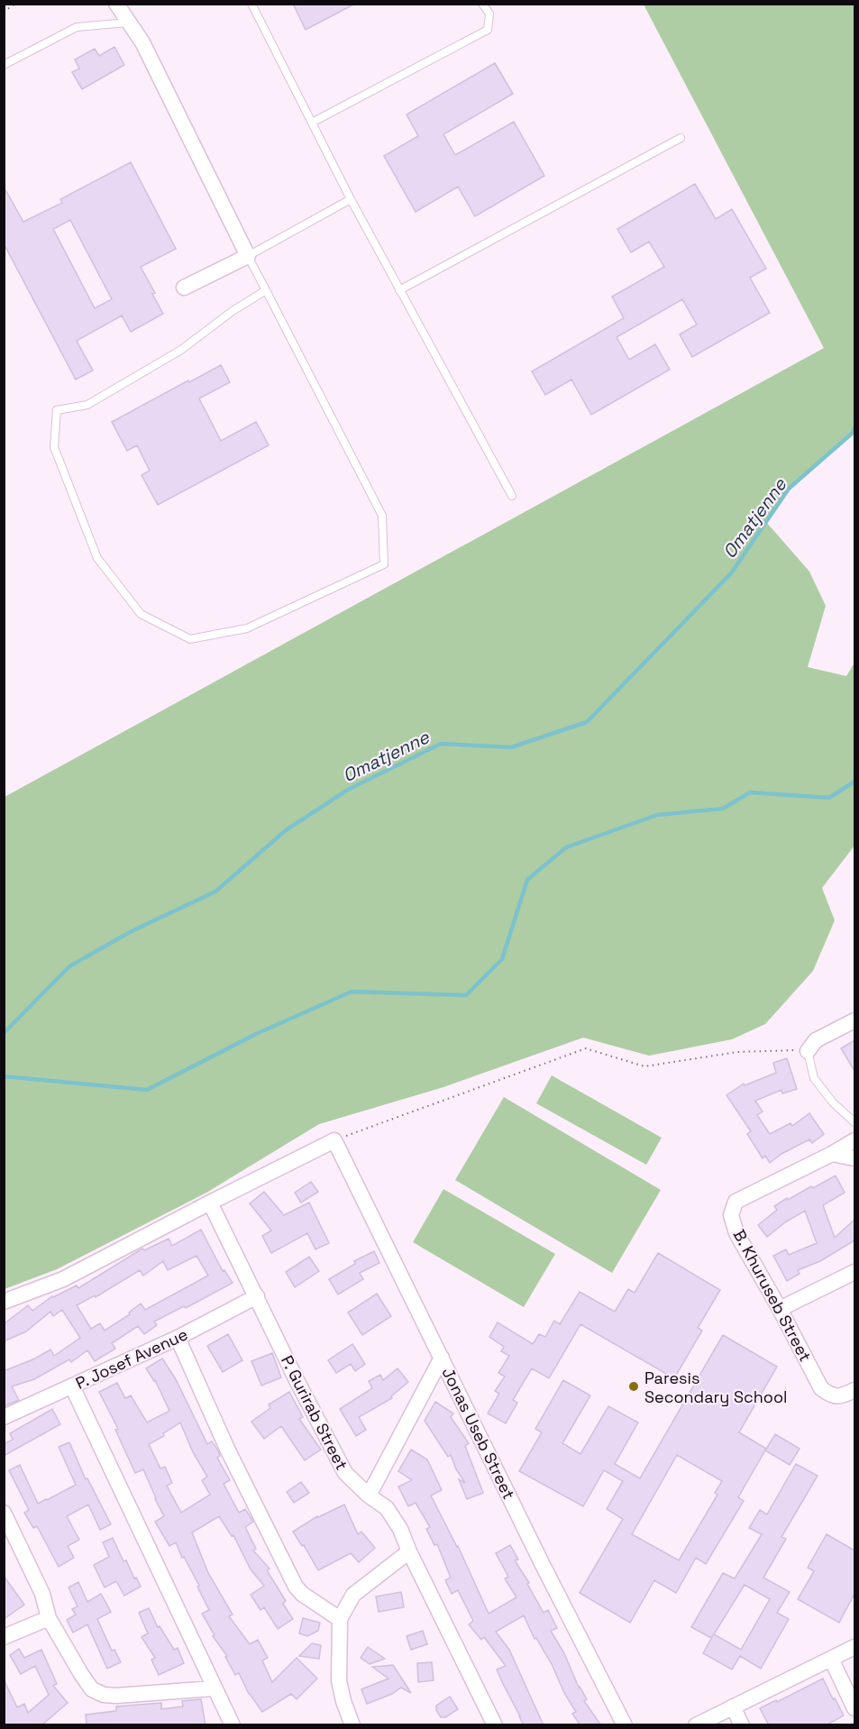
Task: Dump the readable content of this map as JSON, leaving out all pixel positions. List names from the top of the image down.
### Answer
{
  "streets": {
    "street": [
      "B. Khuruseb Street",
      "P. Josef Avenue",
      "P. Gurirab Street",
      "Jonas Useb Street"
    ]
  },
  "crossings": [
    ["P. Josef Avenue", "P. Gurirab Street"]
  ],
  "water": ["Omatjenne"],
  "places": ["Paresis Secondary School"]
}
